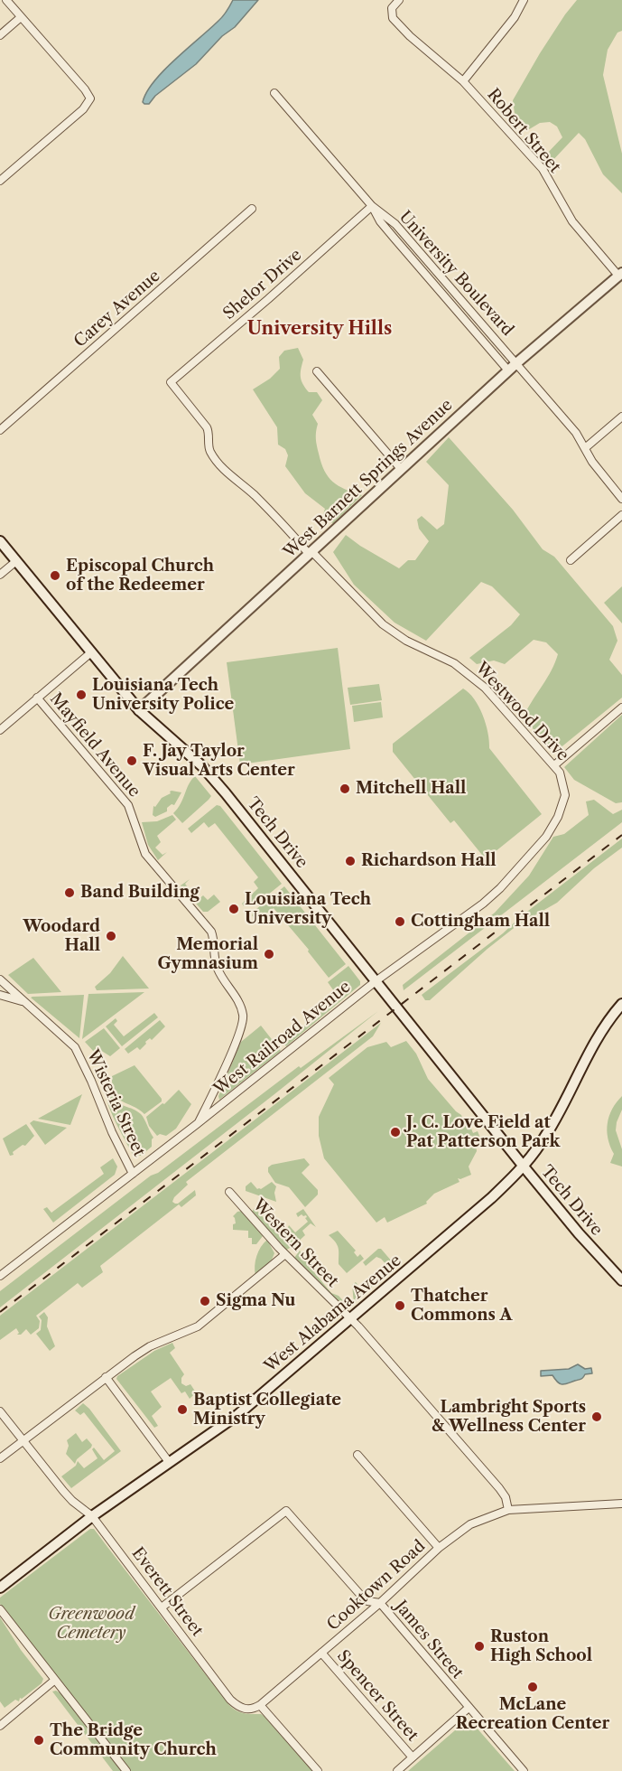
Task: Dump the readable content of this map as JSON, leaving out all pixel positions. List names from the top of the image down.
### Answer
{
  "streets": {
    "main road": ["West Barnett Springs Avenue", "Tech Drive", "West Alabama Avenue"],
    "street": [
      "Robert Street",
      "University Boulevard",
      "Shelor Drive",
      "Carey Avenue",
      "Westwood Drive",
      "Mayfield Avenue",
      "West Railroad Avenue",
      "Wisteria Street",
      "Western Street",
      "Cooktown Road",
      "Everett Street",
      "James Street",
      "Spencer Street"
    ]
  },
  "crossings": [
    ["Robert Street", "West Barnett Springs Avenue"],
    ["University Boulevard", "Shelor Drive"],
    ["University Boulevard", "West Barnett Springs Avenue"],
    ["Shelor Drive", "Westwood Drive"],
    ["West Barnett Springs Avenue", "Westwood Drive"],
    ["West Barnett Springs Avenue", "Tech Drive"],
    ["Westwood Drive", "West Railroad Avenue"],
    ["Mayfield Avenue", "West Railroad Avenue"],
    ["Tech Drive", "West Railroad Avenue"],
    ["Tech Drive", "West Alabama Avenue"],
    ["West Railroad Avenue", "Wisteria Street"],
    ["Western Street", "West Alabama Avenue"],
    ["Western Street", "Cooktown Road"],
    ["West Alabama Avenue", "Everett Street"],
    ["Cooktown Road", "Everett Street"],
    ["Cooktown Road", "James Street"],
    ["Cooktown Road", "Spencer Street"],
    ["Everett Street", "James Street"]
  ],
  "districts": ["University Hills"],
  "parks": ["Greenwood Cemetery"],
  "places": [
    "Episcopal Church of the Redeemer",
    "Louisiana Tech University Police",
    "F. Jay Taylor Visual Arts Center",
    "Mitchell Hall",
    "Richardson Hall",
    "Band Building",
    "Louisiana Tech University",
    "Cottingham Hall",
    "Woodard Hall",
    "Memorial Gymnasium",
    "J. C. Love Field at Pat Patterson Park",
    "Sigma Nu",
    "Thatcher Commons A",
    "Baptist Collegiate Ministry",
    "Lambright Sports & Wellness Center",
    "Ruston High School",
    "McLane Recreation Center",
    "The Bridge Community Church"
  ]
}
